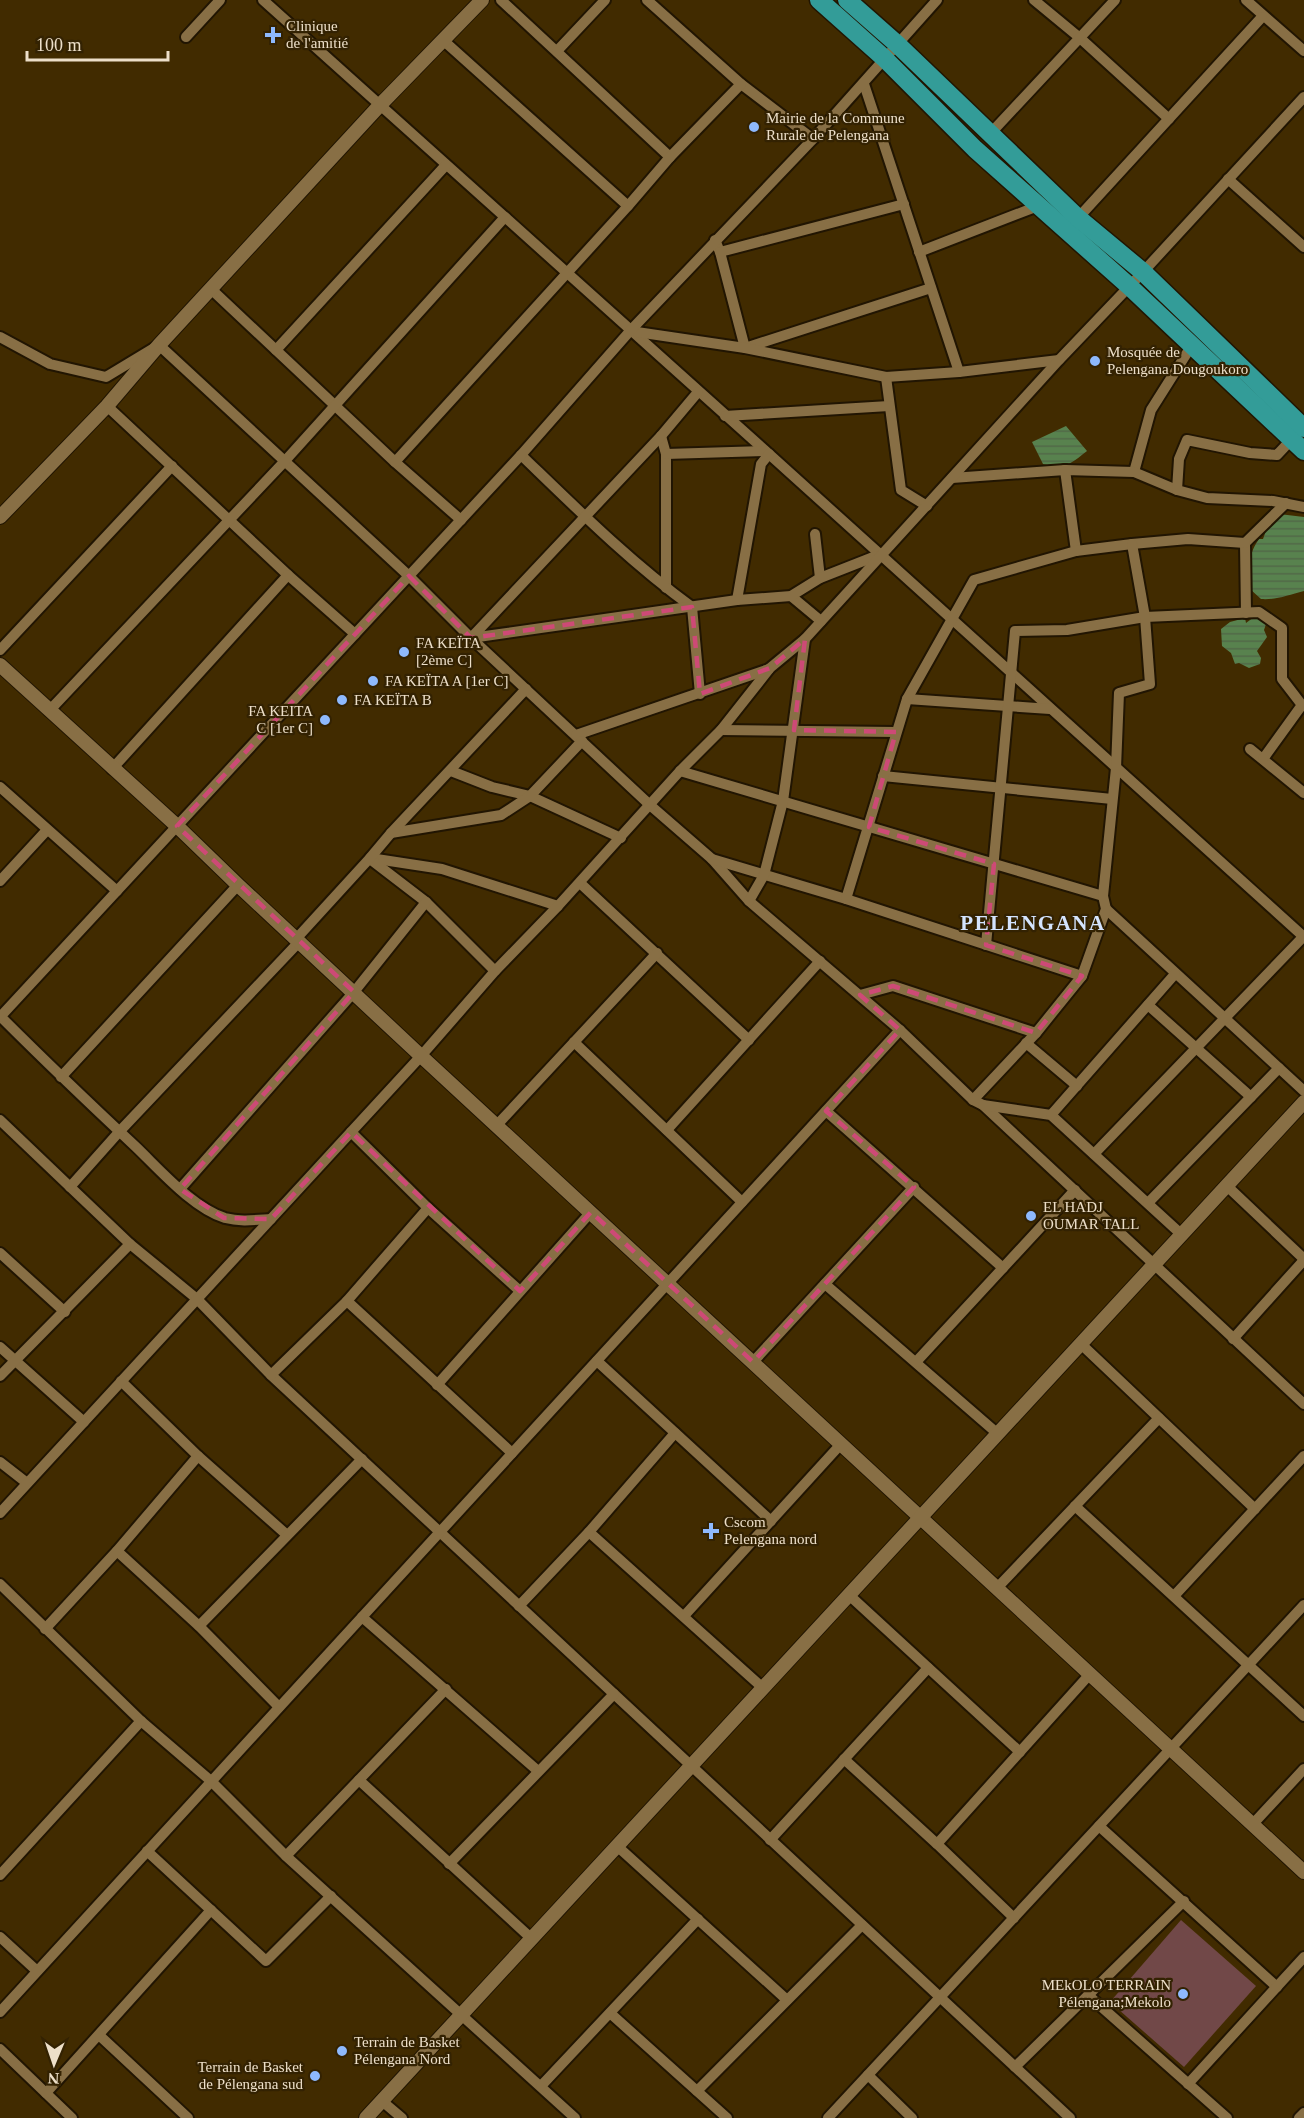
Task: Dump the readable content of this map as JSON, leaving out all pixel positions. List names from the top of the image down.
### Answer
{
  "districts": ["PELENGANA"],
  "places": {
    "health": ["Clinique de l'amitié", "Cscom Pelengana nord"],
    "other": [
      "Mairie de la Commune Rurale de Pelengana",
      "Mosquée de Pelengana Dougoukoro",
      "FA KEÏTA [2ème C]",
      "FA KEÏTA A [1er C]",
      "FA KEÏTA B",
      "FA KEITA C [1er C]",
      "EL HADJ OUMAR TALL",
      "MEkOLO TERRAIN Pélengana;Mekolo",
      "Terrain de Basket Pélengana Nord",
      "Terrain de Basket de Pélengana sud"
    ]
  },
  "scale_bar": "100 m",
  "north": "bottom"
}
